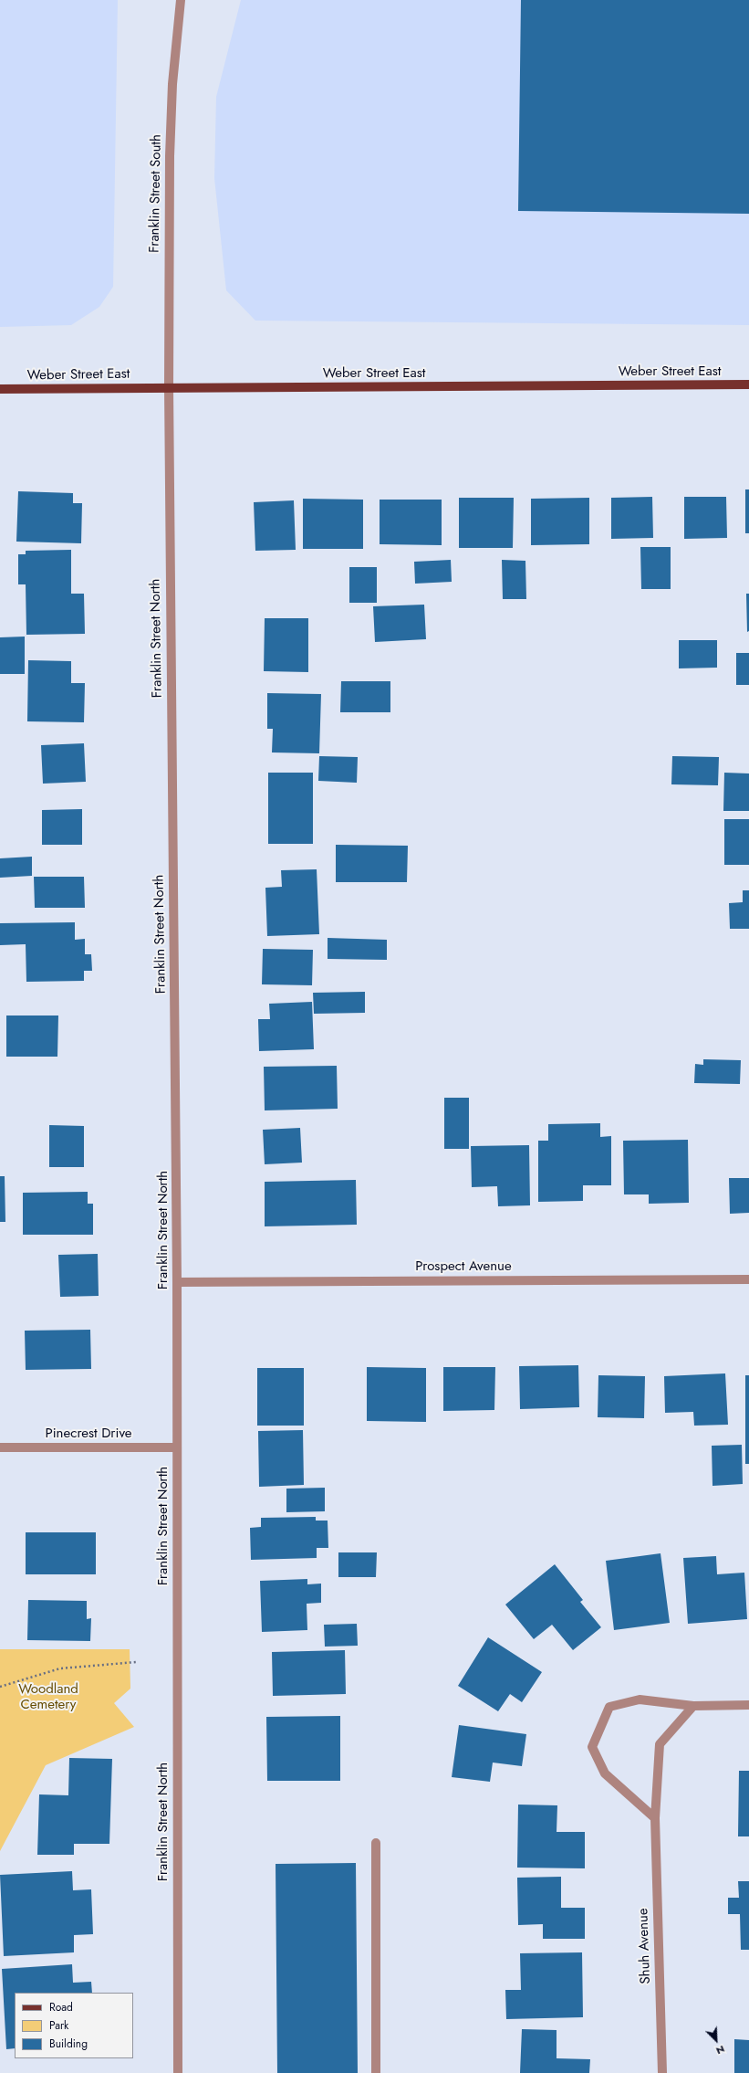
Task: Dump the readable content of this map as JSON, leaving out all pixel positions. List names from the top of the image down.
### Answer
{
  "streets": {
    "main road": ["Weber Street East"],
    "street": [
      "Franklin Street South",
      "Franklin Street North",
      "Prospect Avenue",
      "Pinecrest Drive",
      "Shuh Avenue"
    ]
  },
  "crossings": [
    ["Franklin Street South", "Weber Street East"],
    ["Franklin Street South", "Franklin Street North"],
    ["Weber Street East", "Franklin Street North"],
    ["Franklin Street North", "Prospect Avenue"],
    ["Franklin Street North", "Pinecrest Drive"]
  ],
  "parks": ["Woodland Cemetery"],
  "legend": ["Road", "Park", "Building"],
  "north": "bottom right"
}
